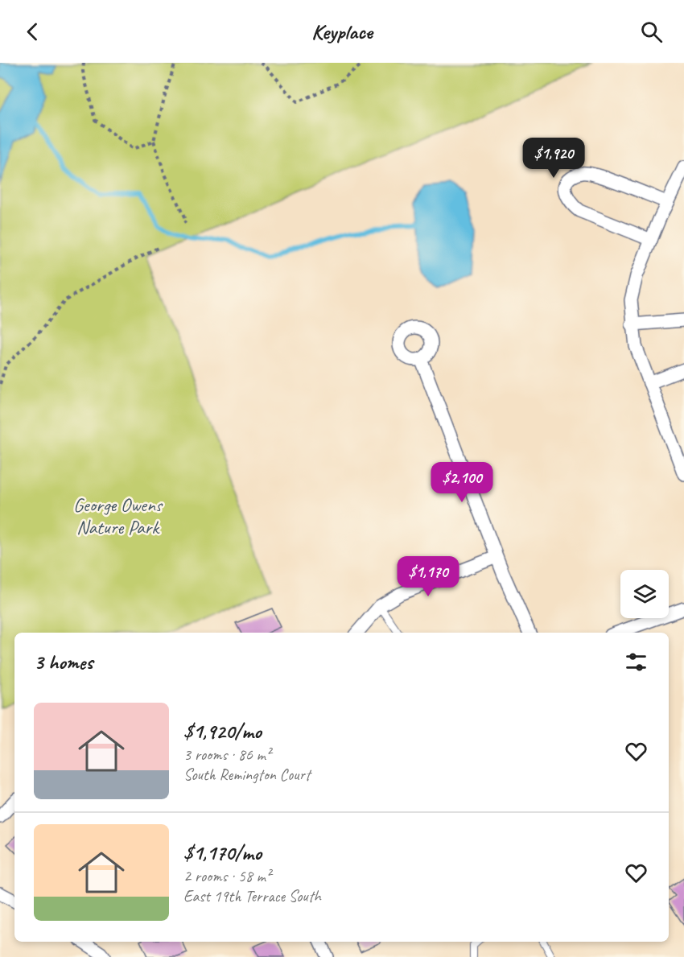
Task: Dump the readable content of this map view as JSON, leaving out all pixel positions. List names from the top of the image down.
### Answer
{
  "parks": ["George Owens Nature Park"],
  "page": {
    "header": "Keyplace",
    "price": ["$1,920", "$2,100", "$1,170"],
    "heading": "3 homes",
    "list": [
      {
        "name": "$1,920/mo",
        "note": "3 rooms · 86 m² · South Remington Court"
      },
      {
        "name": "$1,170/mo",
        "note": "2 rooms · 58 m² · East 19th Terrace South"
      }
    ]
  }
}
